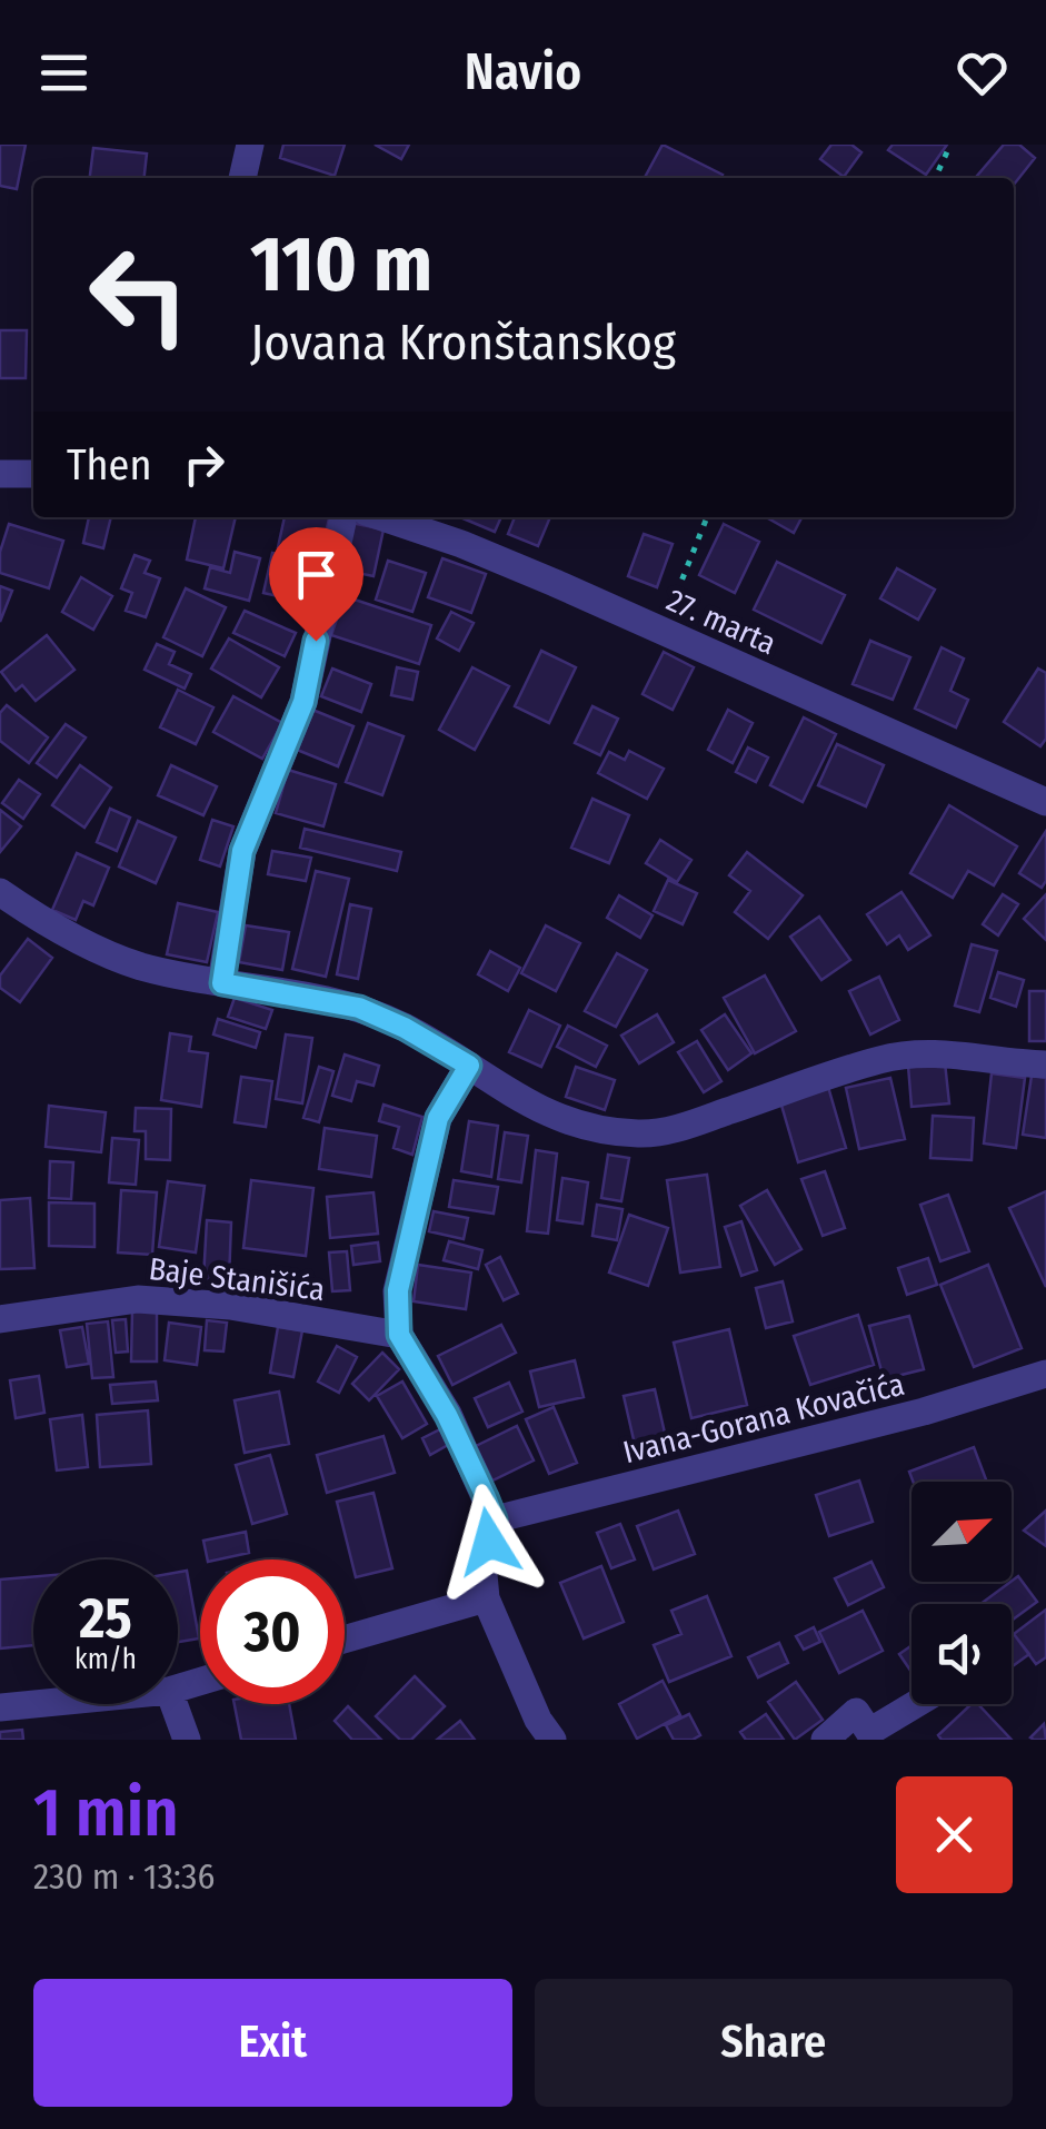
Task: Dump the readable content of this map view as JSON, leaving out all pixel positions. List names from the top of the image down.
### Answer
{
  "streets": {
    "street": ["27. marta", "Baje Stanišića", "Ivana-Gorana Kovačića"]
  },
  "north": "top right",
  "page": {
    "header": "Navio",
    "turn": ["110 m", "Jovana Kronštanskog"],
    "then": "Then",
    "speed": "25 km/h",
    "limit": "30",
    "heading": ["1 min", "230 m · 13:36"],
    "buttons": ["Exit", "Share"]
  }
}
